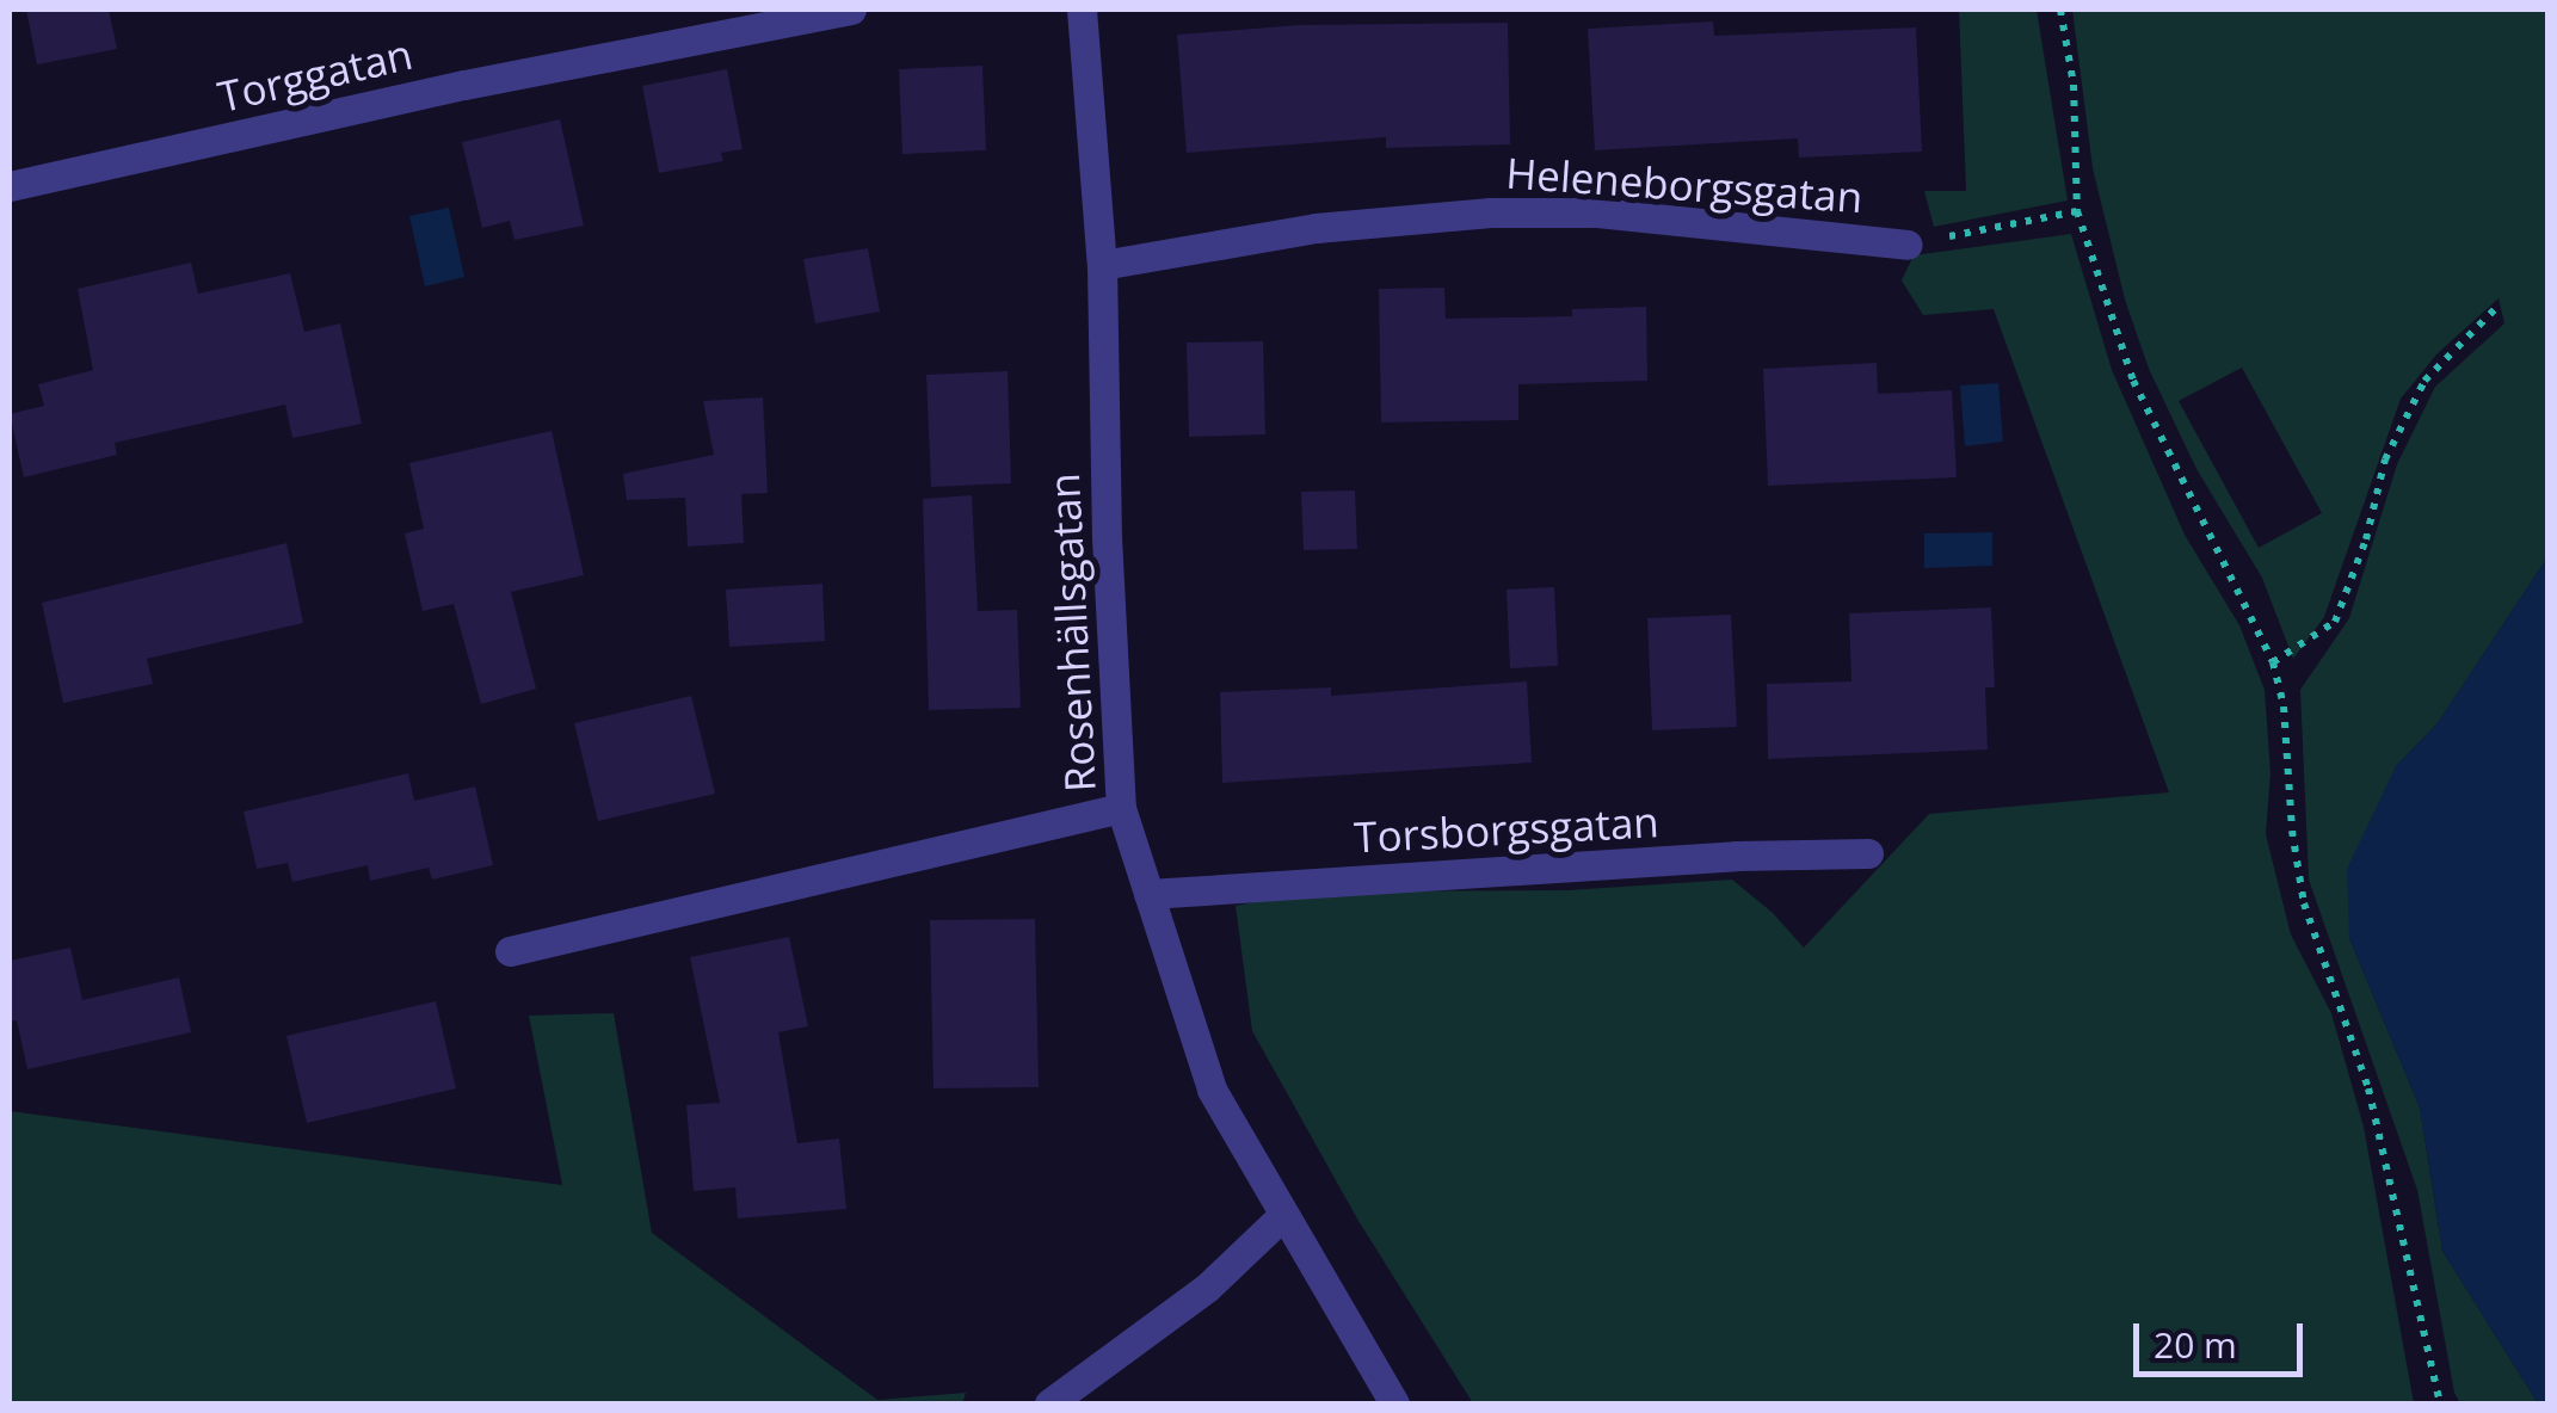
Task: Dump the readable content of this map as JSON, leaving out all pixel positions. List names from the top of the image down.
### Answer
{
  "streets": {
    "street": [
      "Torggatan",
      "Heleneborgsgatan",
      "Rosenhällsgatan",
      "Torsborgsgatan"
    ]
  },
  "crossings": [
    ["Heleneborgsgatan", "Rosenhällsgatan"],
    ["Rosenhällsgatan", "Torsborgsgatan"]
  ],
  "scale_bar": "20 m"
}
